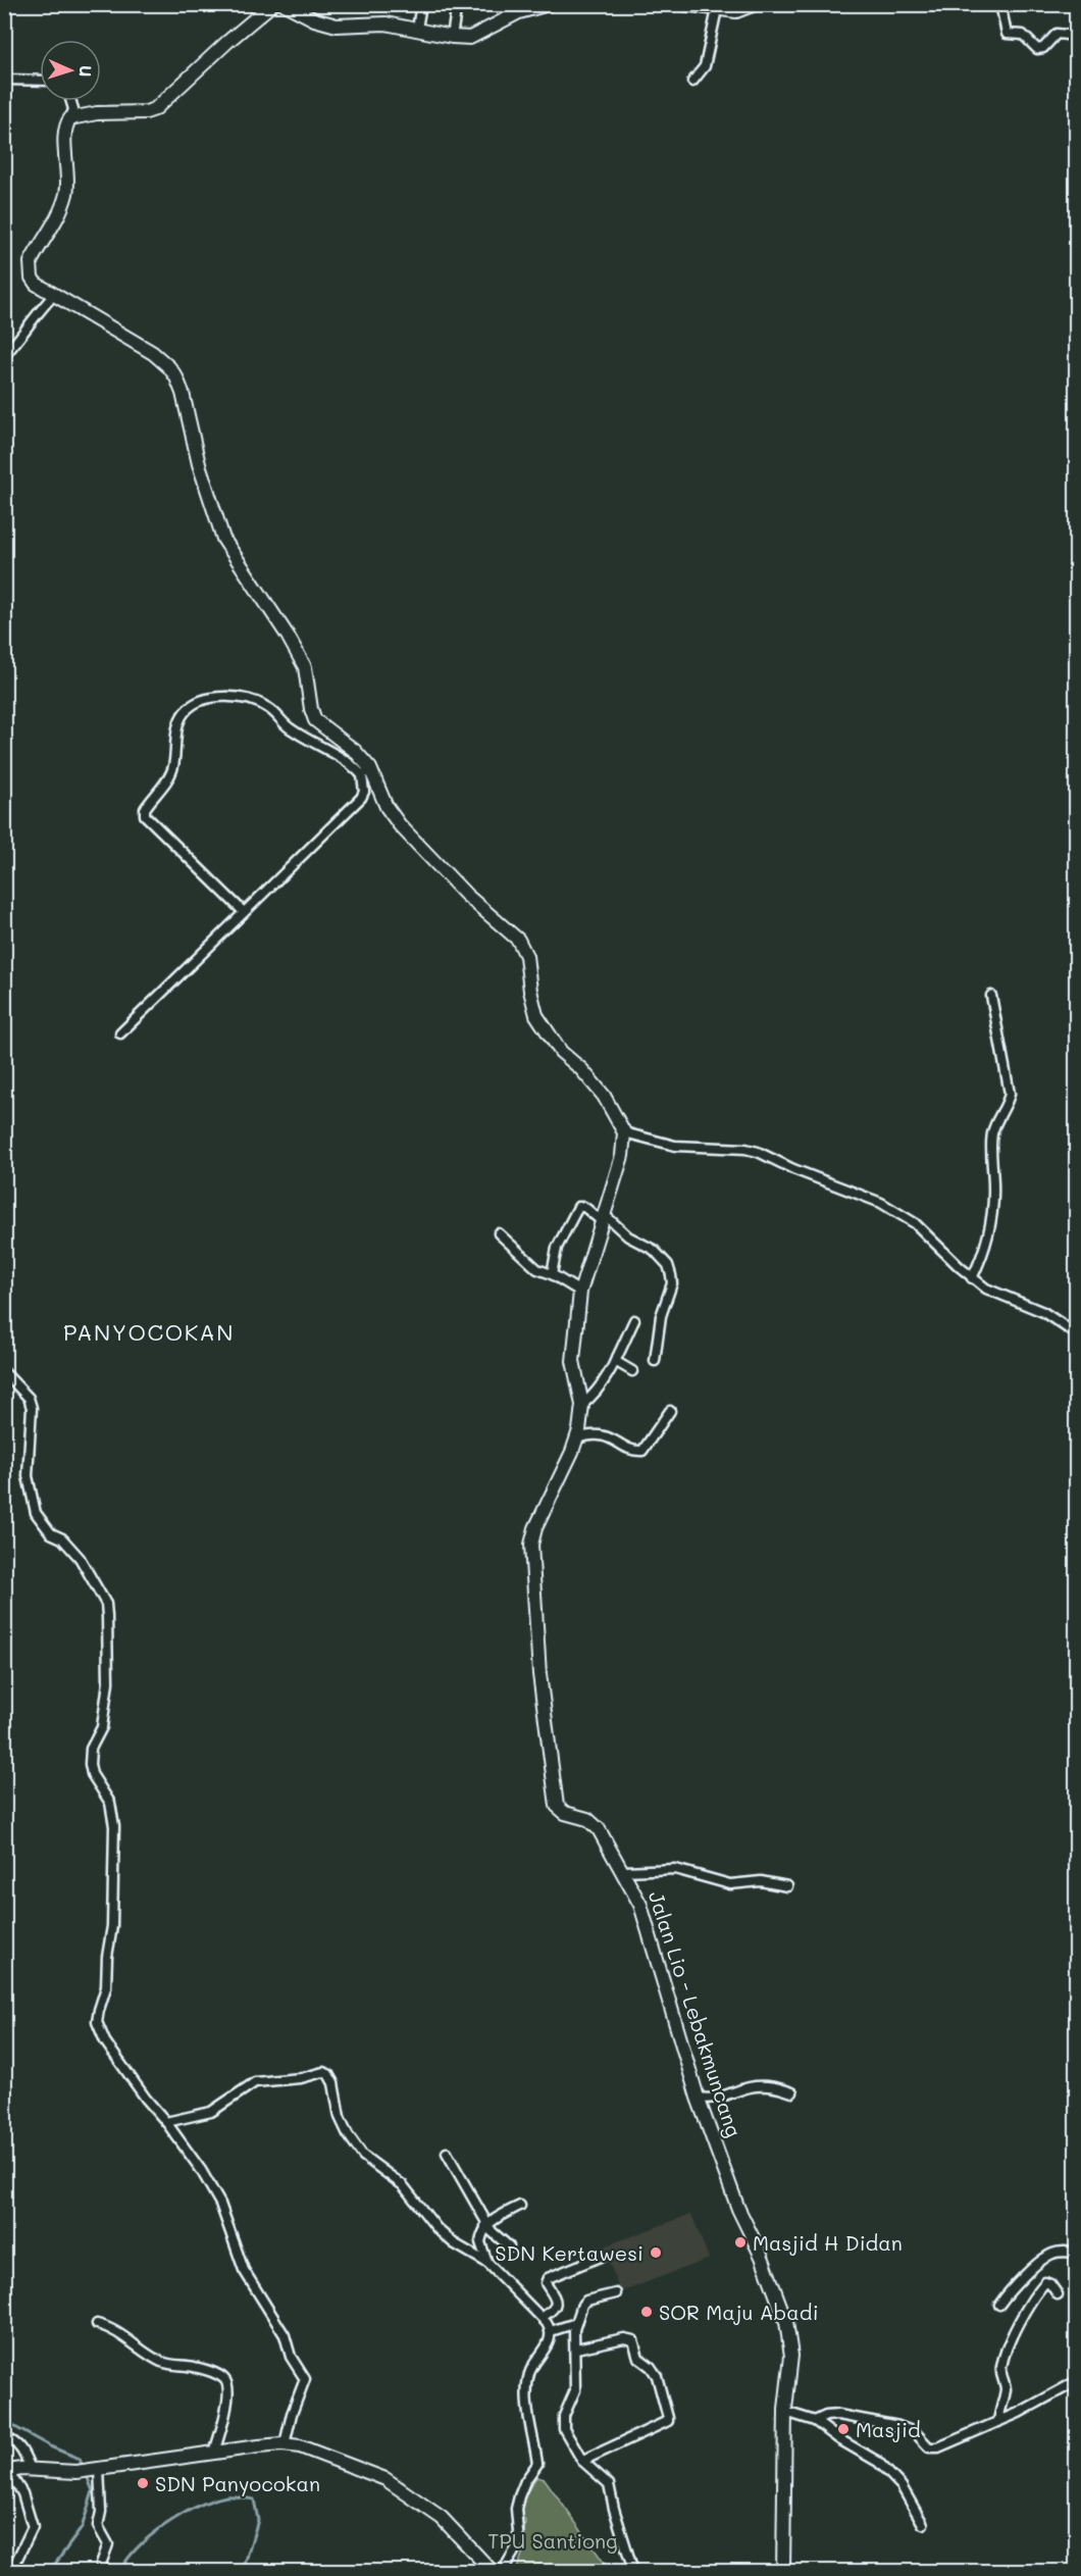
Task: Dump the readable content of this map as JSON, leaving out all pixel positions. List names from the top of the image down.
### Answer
{
  "streets": {
    "street": ["Jalan Lio - Lebakmuncang"]
  },
  "districts": ["PANYOCOKAN"],
  "parks": ["TPU Santiong"],
  "places": [
    "Masjid H Didan",
    "SDN Kertawesi",
    "SOR Maju Abadi",
    "Masjid",
    "SDN Panyocokan"
  ],
  "north": "right"
}
